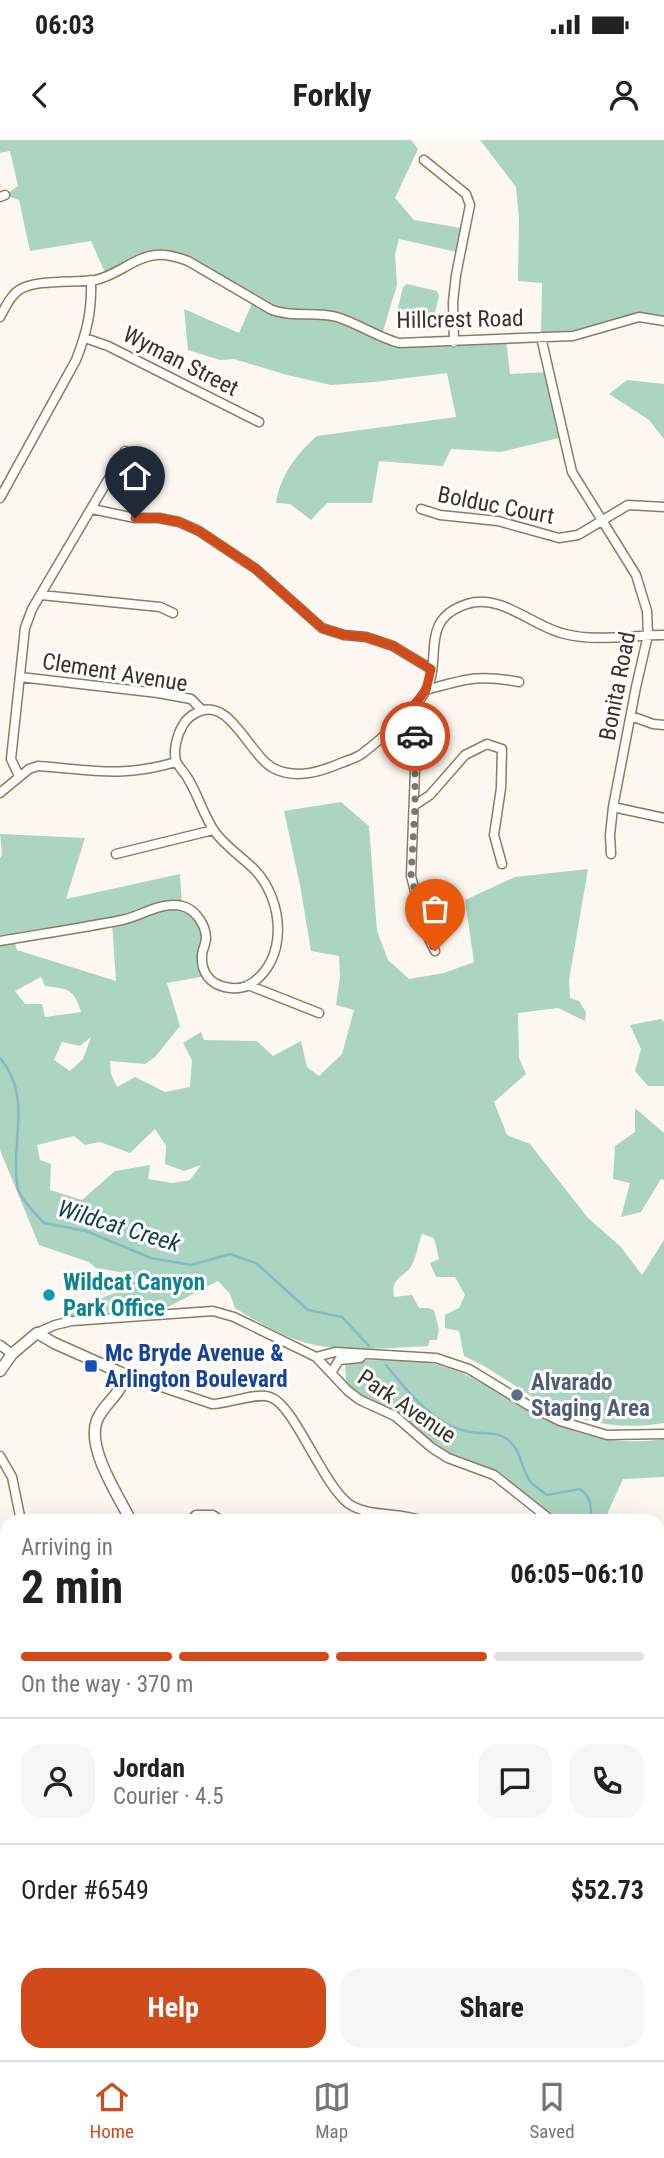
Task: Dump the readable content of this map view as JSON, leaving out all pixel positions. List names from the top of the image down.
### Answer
{
  "streets": {
    "street": [
      "Hillcrest Road",
      "Wyman Street",
      "Bolduc Court",
      "Clement Avenue",
      "Bonita Road",
      "Park Avenue"
    ]
  },
  "crossings": [
    ["Hillcrest Road", "Bonita Road"],
    ["Bolduc Court", "Bonita Road"]
  ],
  "water": ["Wildcat Creek"],
  "places": {
    "other": ["Wildcat Canyon Park Office", "Alvarado Staging Area"],
    "transit": ["Mc Bryde Avenue & Arlington Boulevard"]
  },
  "page": {
    "status": "06:03",
    "header": "Forkly",
    "heading": ["2 min", "Arriving in", "06:05–06:10"],
    "panel": [
      "Jordan",
      "Courier · 4.5",
      "Order #6549",
      "$52.73"
    ],
    "bar": "On the way · 370 m",
    "buttons": ["Help", "Share"],
    "tabs": ["Home", "Map", "Saved"]
  }
}
